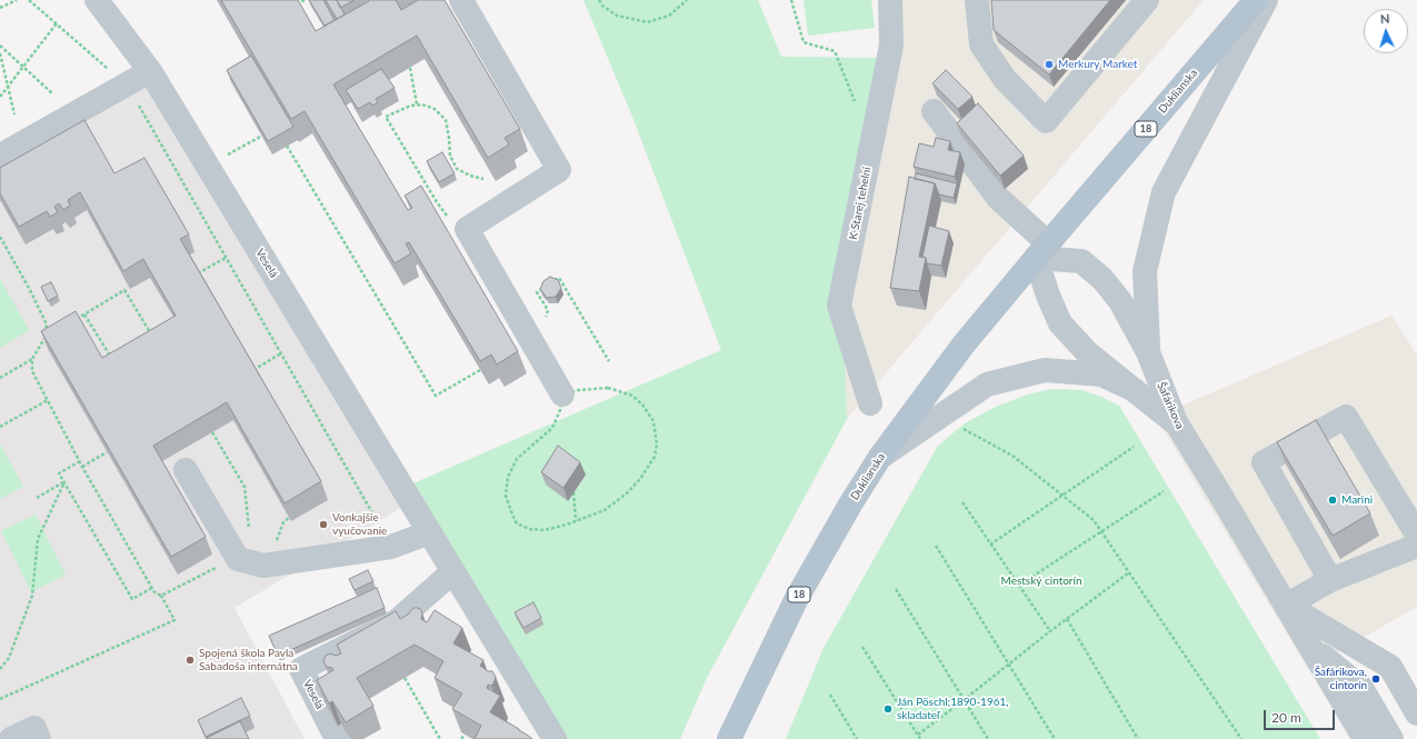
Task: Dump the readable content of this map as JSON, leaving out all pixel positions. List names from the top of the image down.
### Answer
{
  "streets": {
    "main road": ["Duklianska", "18"],
    "street": ["K Starej tehelni", "Veselá", "Šafárikova"]
  },
  "crossings": [
    ["Duklianska", "Šafárikova"]
  ],
  "parks": ["Mestský cintorín"],
  "places": [
    "Merkury Market",
    "Marini",
    "Vonkajšie vyučovanie",
    "Spojená škola Pavla Sabadoša internátna",
    "Šafárikova, cintorín",
    "Ján Pöschl;1890-1961, skladateľ"
  ],
  "scale_bar": "20 m",
  "north": "top"
}
